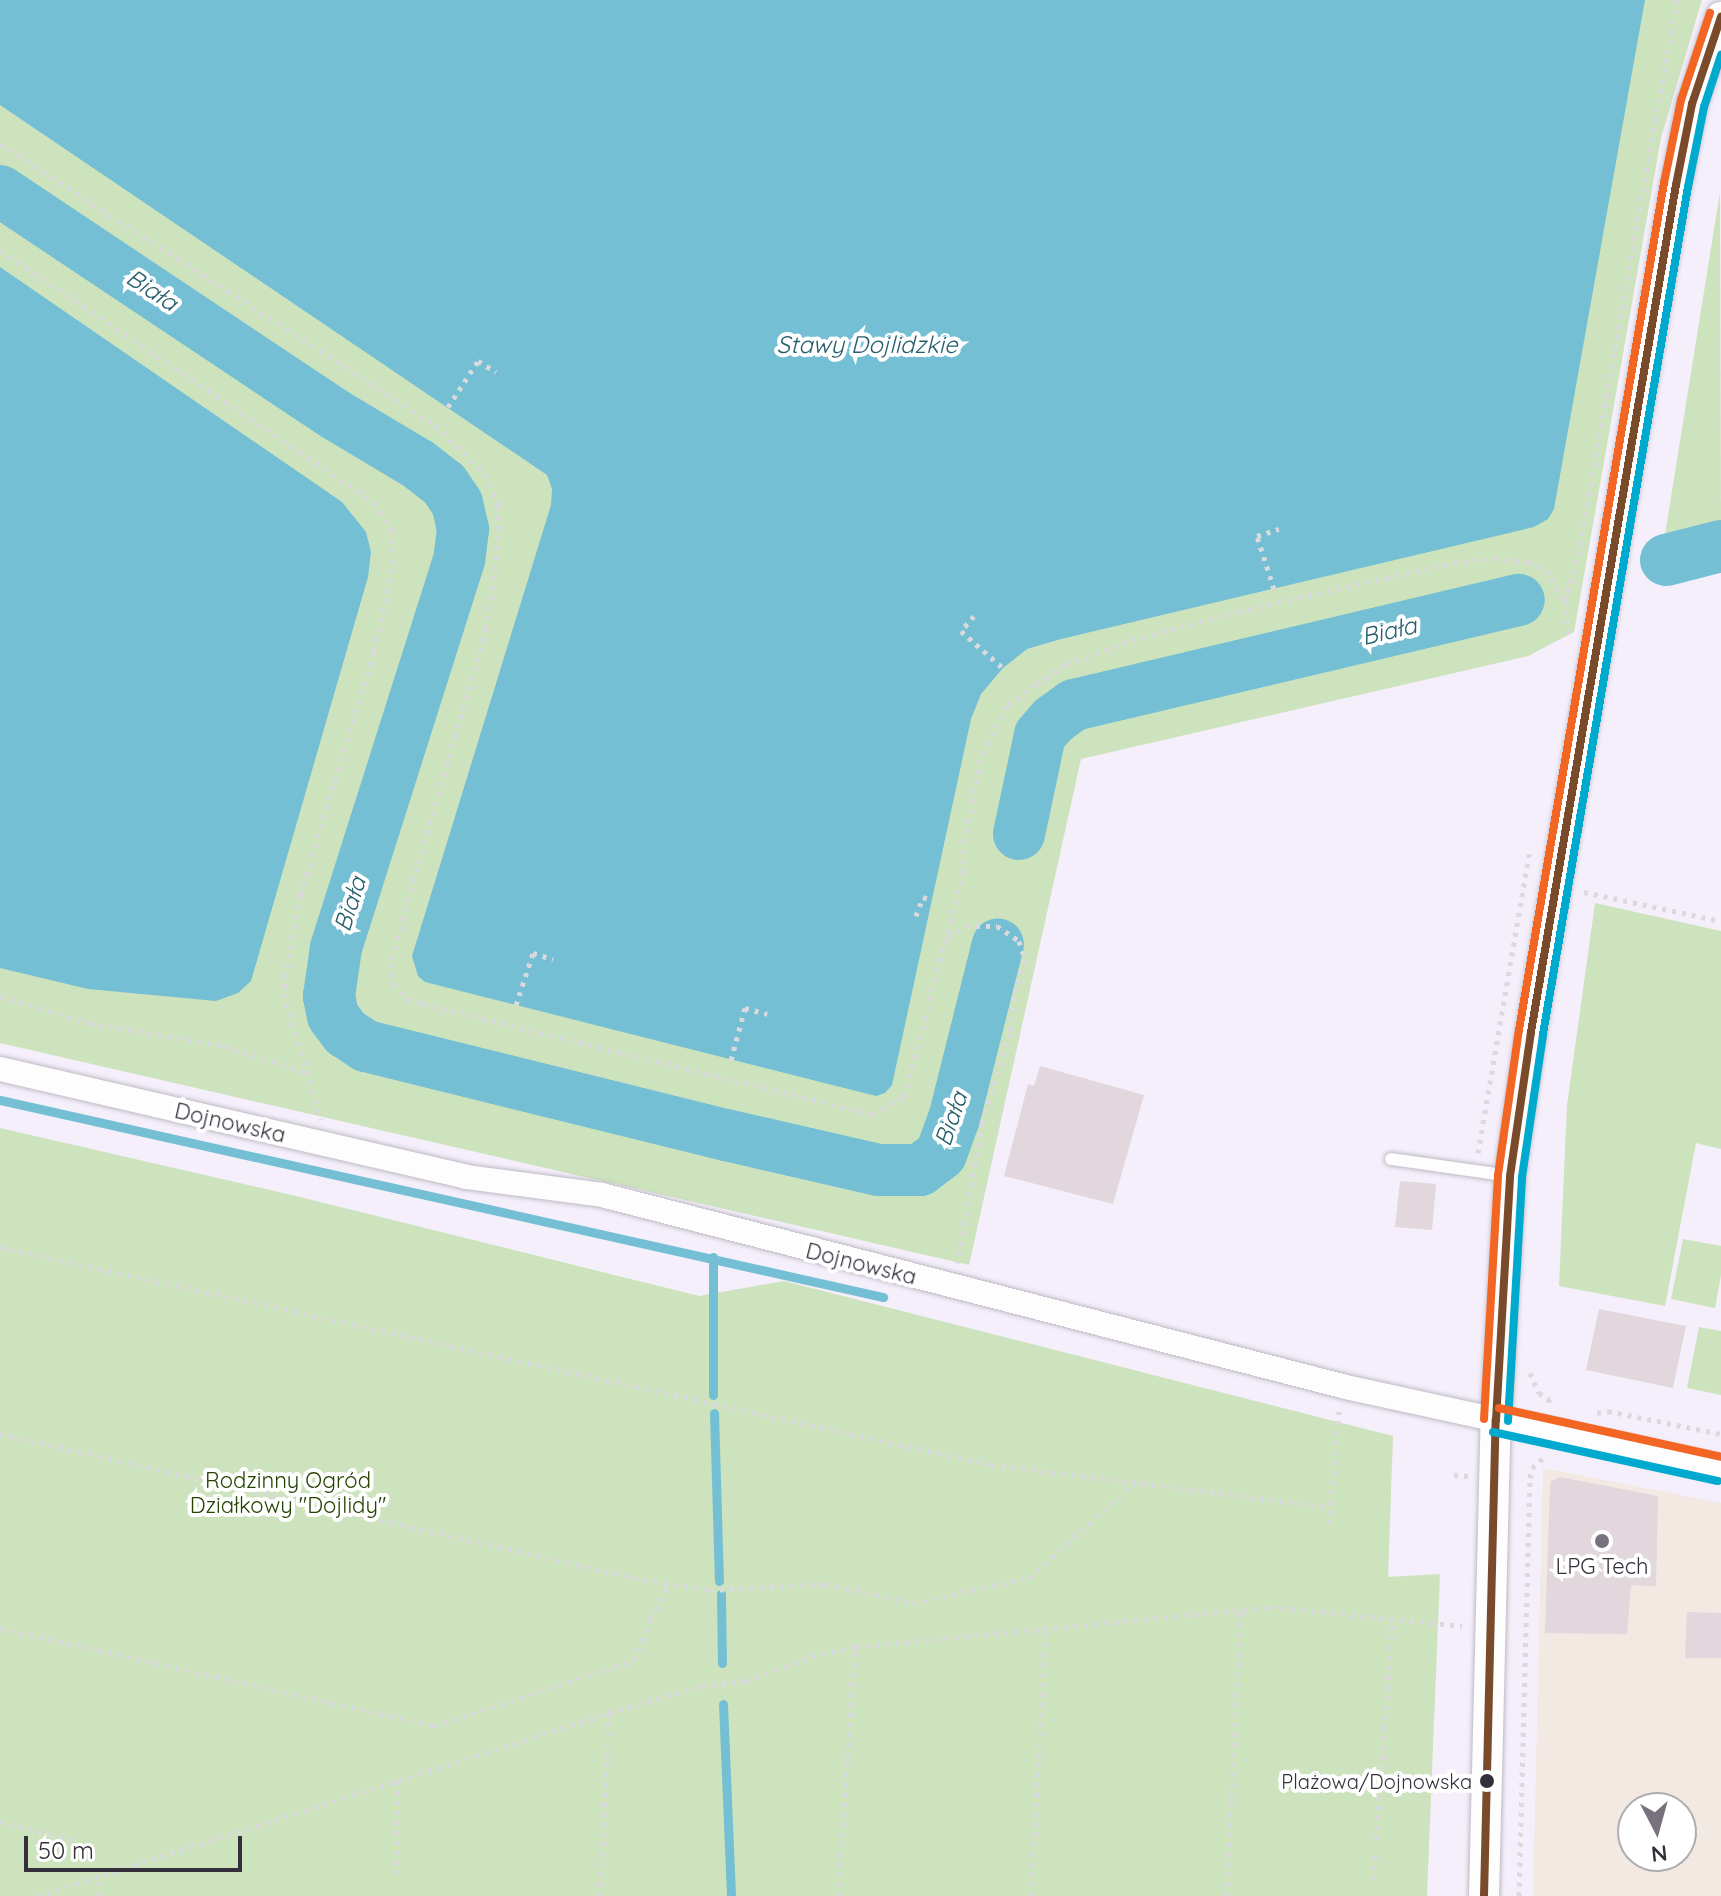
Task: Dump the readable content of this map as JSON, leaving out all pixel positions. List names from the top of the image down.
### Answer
{
  "streets": {
    "street": ["Dojnowska"]
  },
  "water": ["Biała", "Stawy Dojlidzkie"],
  "parks": ["Rodzinny Ogród Działkowy \"Dojlidy\""],
  "places": ["LPG Tech", "Plażowa/Dojnowska"],
  "scale_bar": "50 m",
  "north": "bottom"
}
